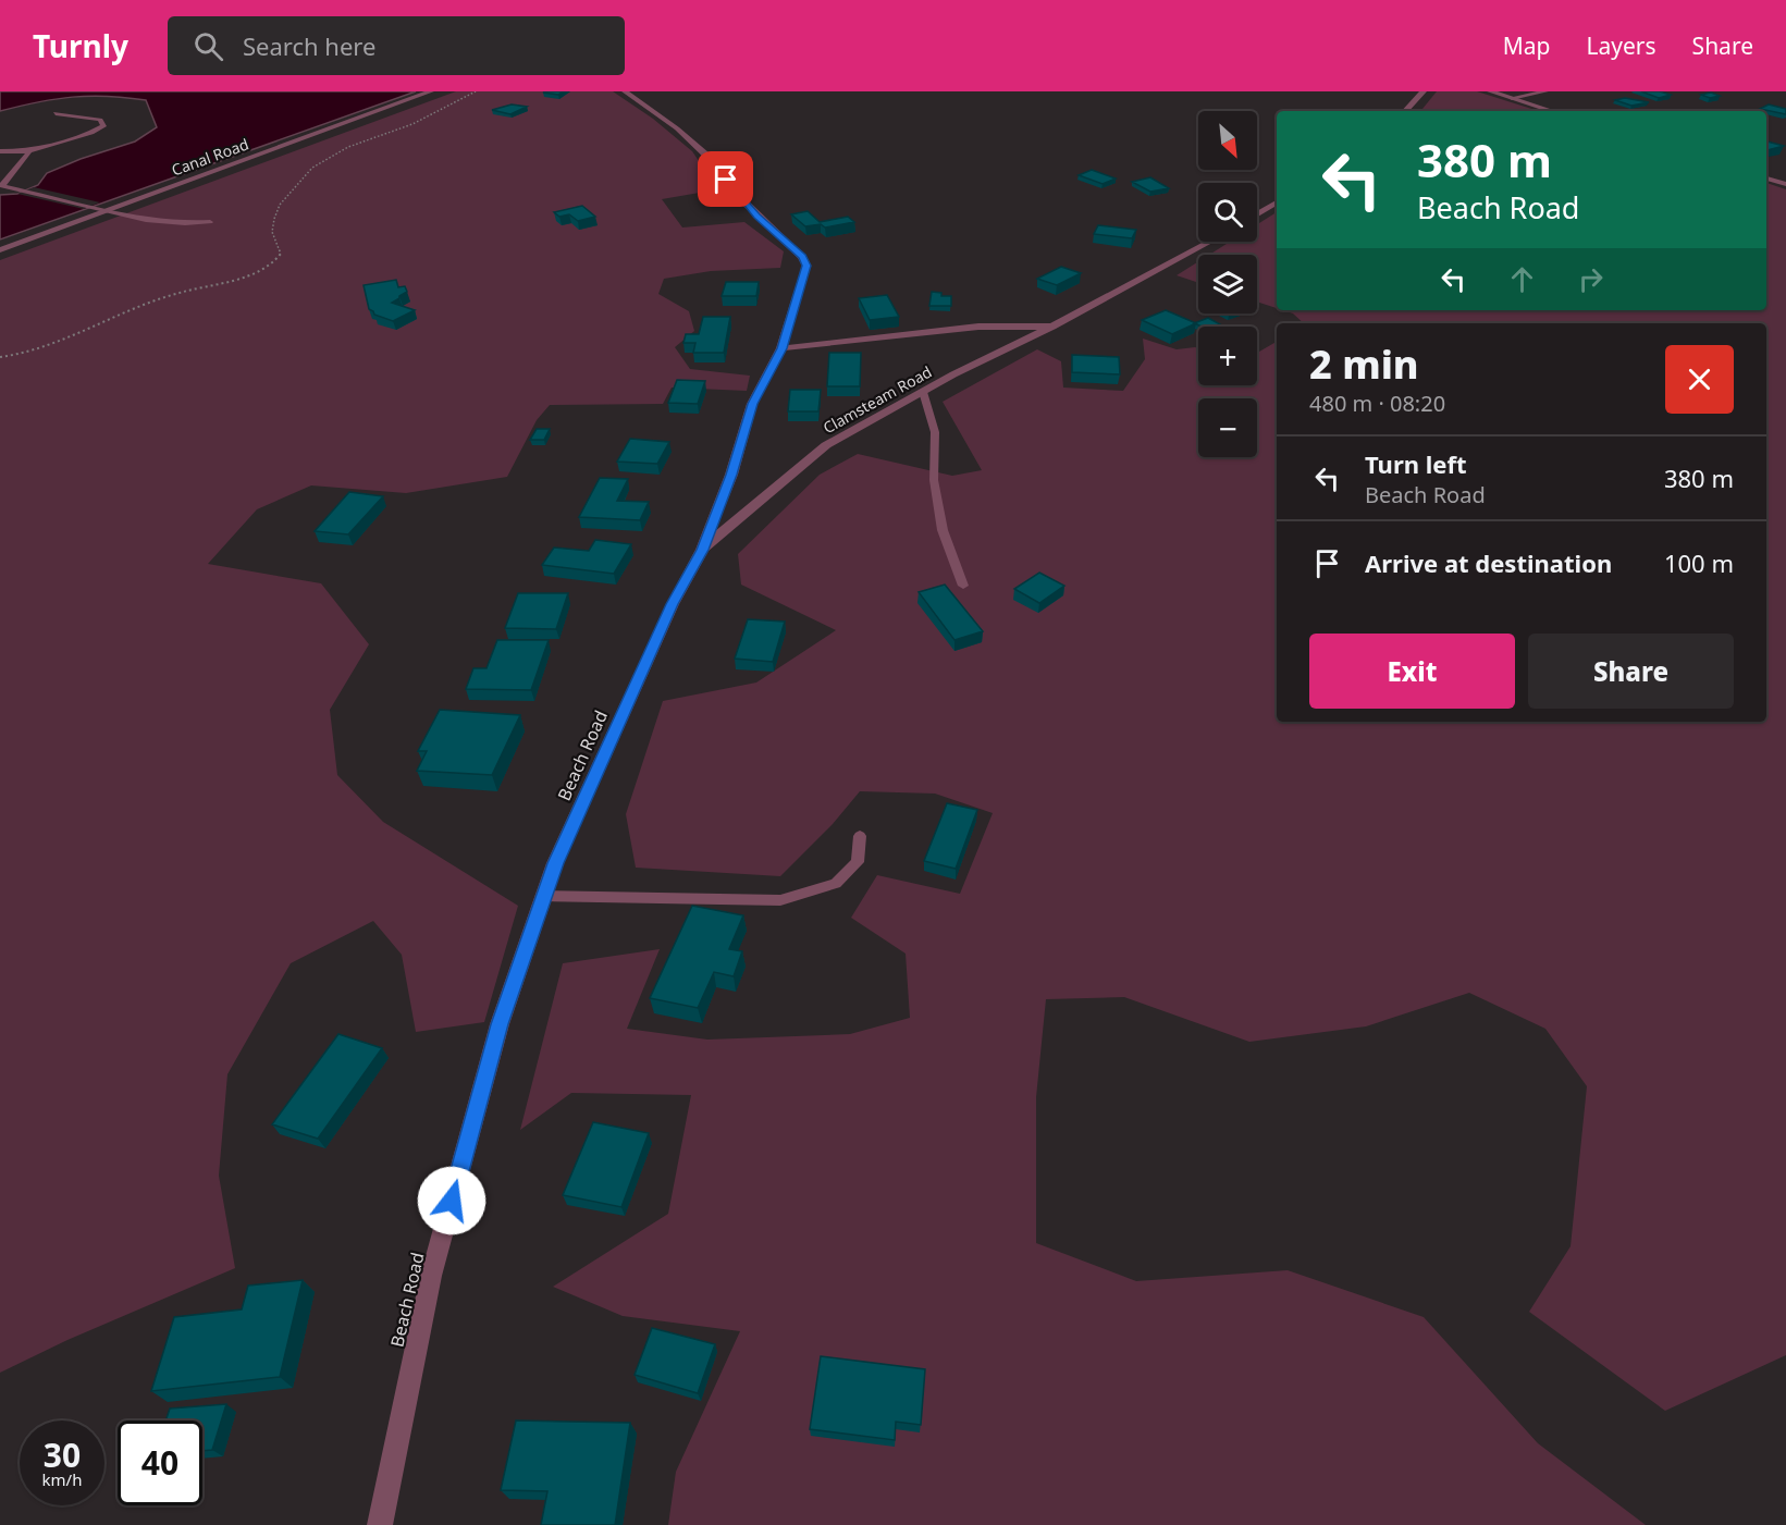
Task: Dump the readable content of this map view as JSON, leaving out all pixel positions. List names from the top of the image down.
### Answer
{
  "streets": {
    "street": ["Canal Road", "Clamsteam Road", "Beach Road"]
  },
  "crossings": [
    ["Clamsteam Road", "Beach Road"]
  ],
  "north": "bottom right",
  "page": {
    "header": "Turnly",
    "search": "Search here",
    "nav": ["Map", "Layers", "Share"],
    "map_buttons": ["+", "−"],
    "turn": ["380 m", "Beach Road"],
    "heading": ["2 min", "480 m · 08:20"],
    "list": [
      {
        "name": "Turn left",
        "note": "Beach Road",
        "value": "380 m"
      },
      {
        "name": "Arrive at destination",
        "value": "100 m"
      }
    ],
    "buttons": ["Exit", "Share"],
    "speed": "30 km/h",
    "limit": "40"
  }
}
